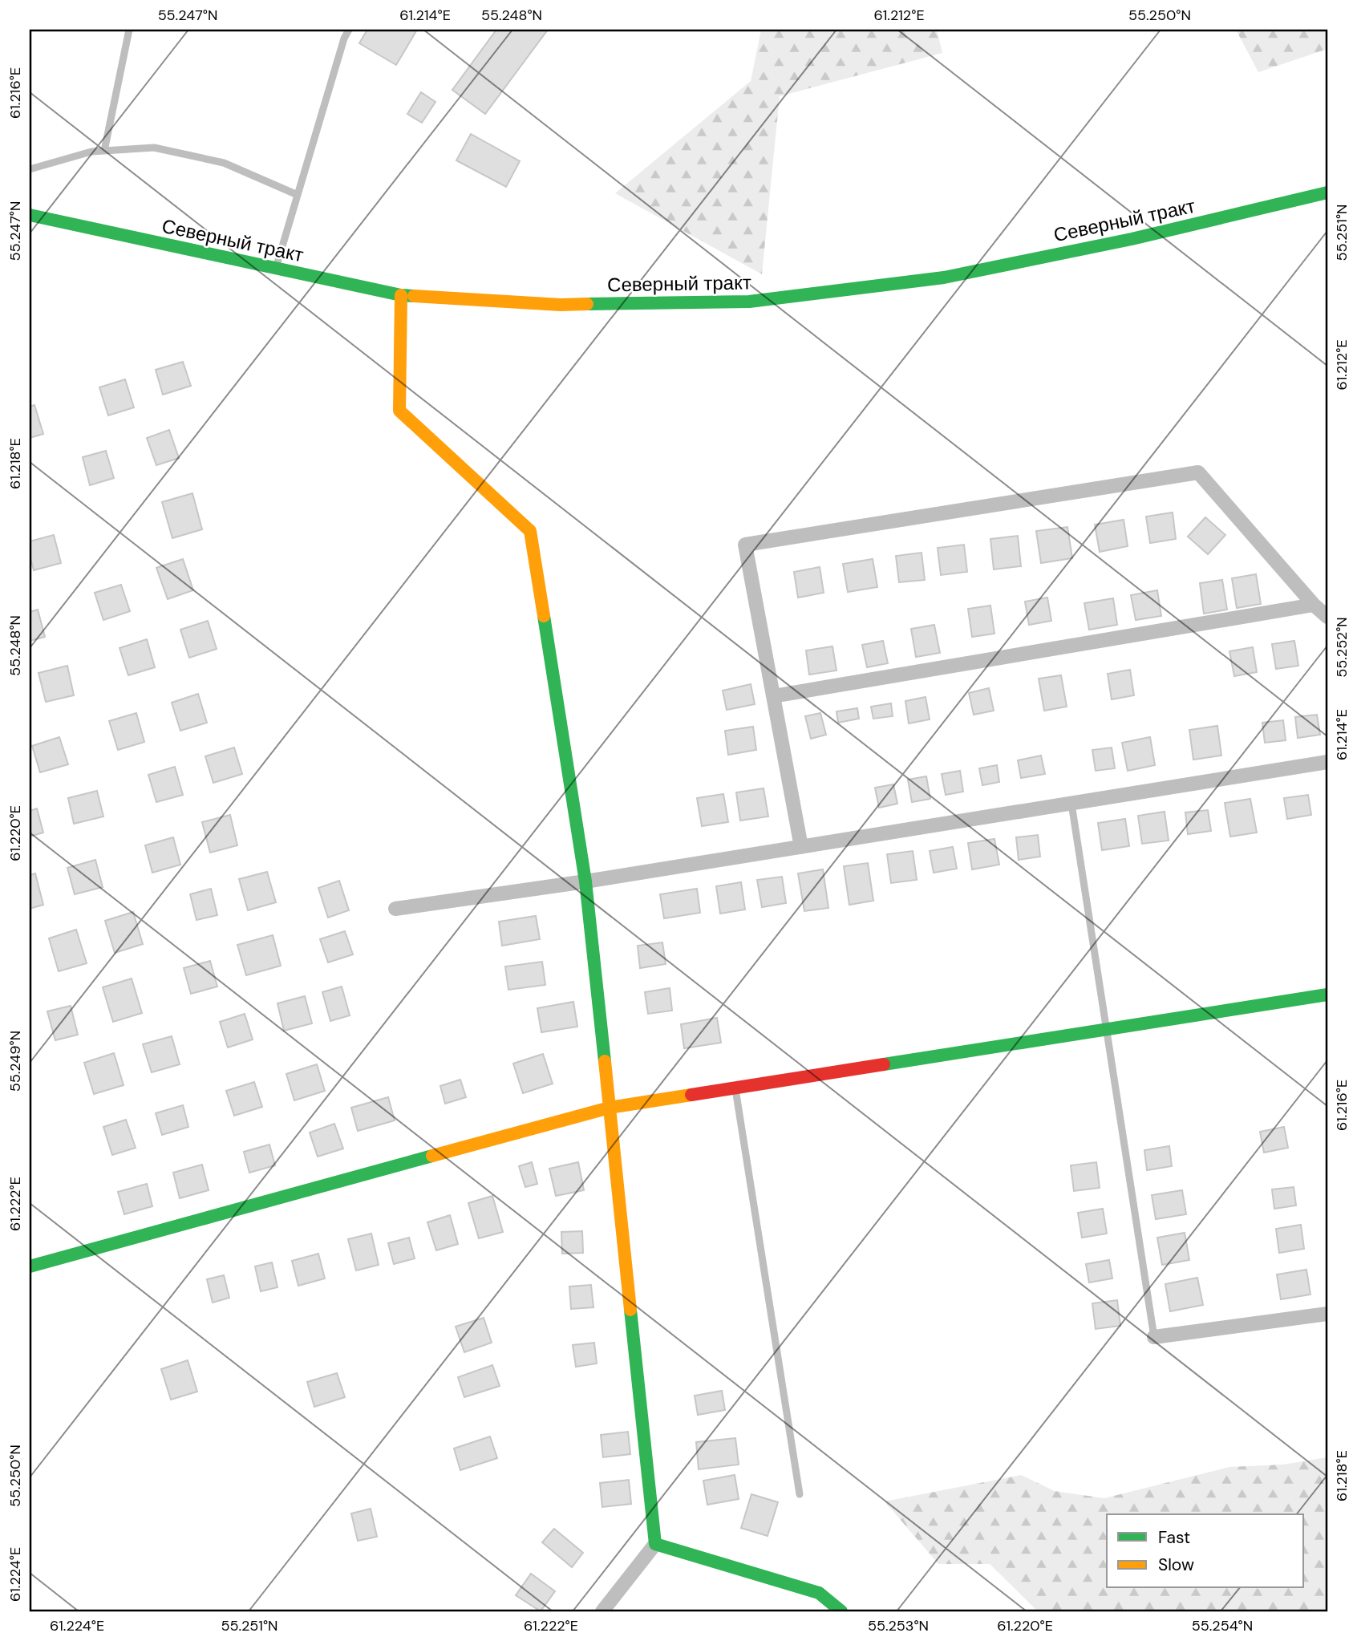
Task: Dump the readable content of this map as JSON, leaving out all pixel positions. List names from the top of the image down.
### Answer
{
  "streets": {
    "street": ["Северный тракт"]
  },
  "legend": ["Fast", "Slow"],
  "coordinates": [
    "55.247°N",
    "61.214°E",
    "55.248°N",
    "61.212°E",
    "55.250°N",
    "61.216°E",
    "55.251°N",
    "61.218°E",
    "55.252°N",
    "61.220°E",
    "55.249°N",
    "61.222°E",
    "61.224°E",
    "55.253°N",
    "55.254°N"
  ]
}
